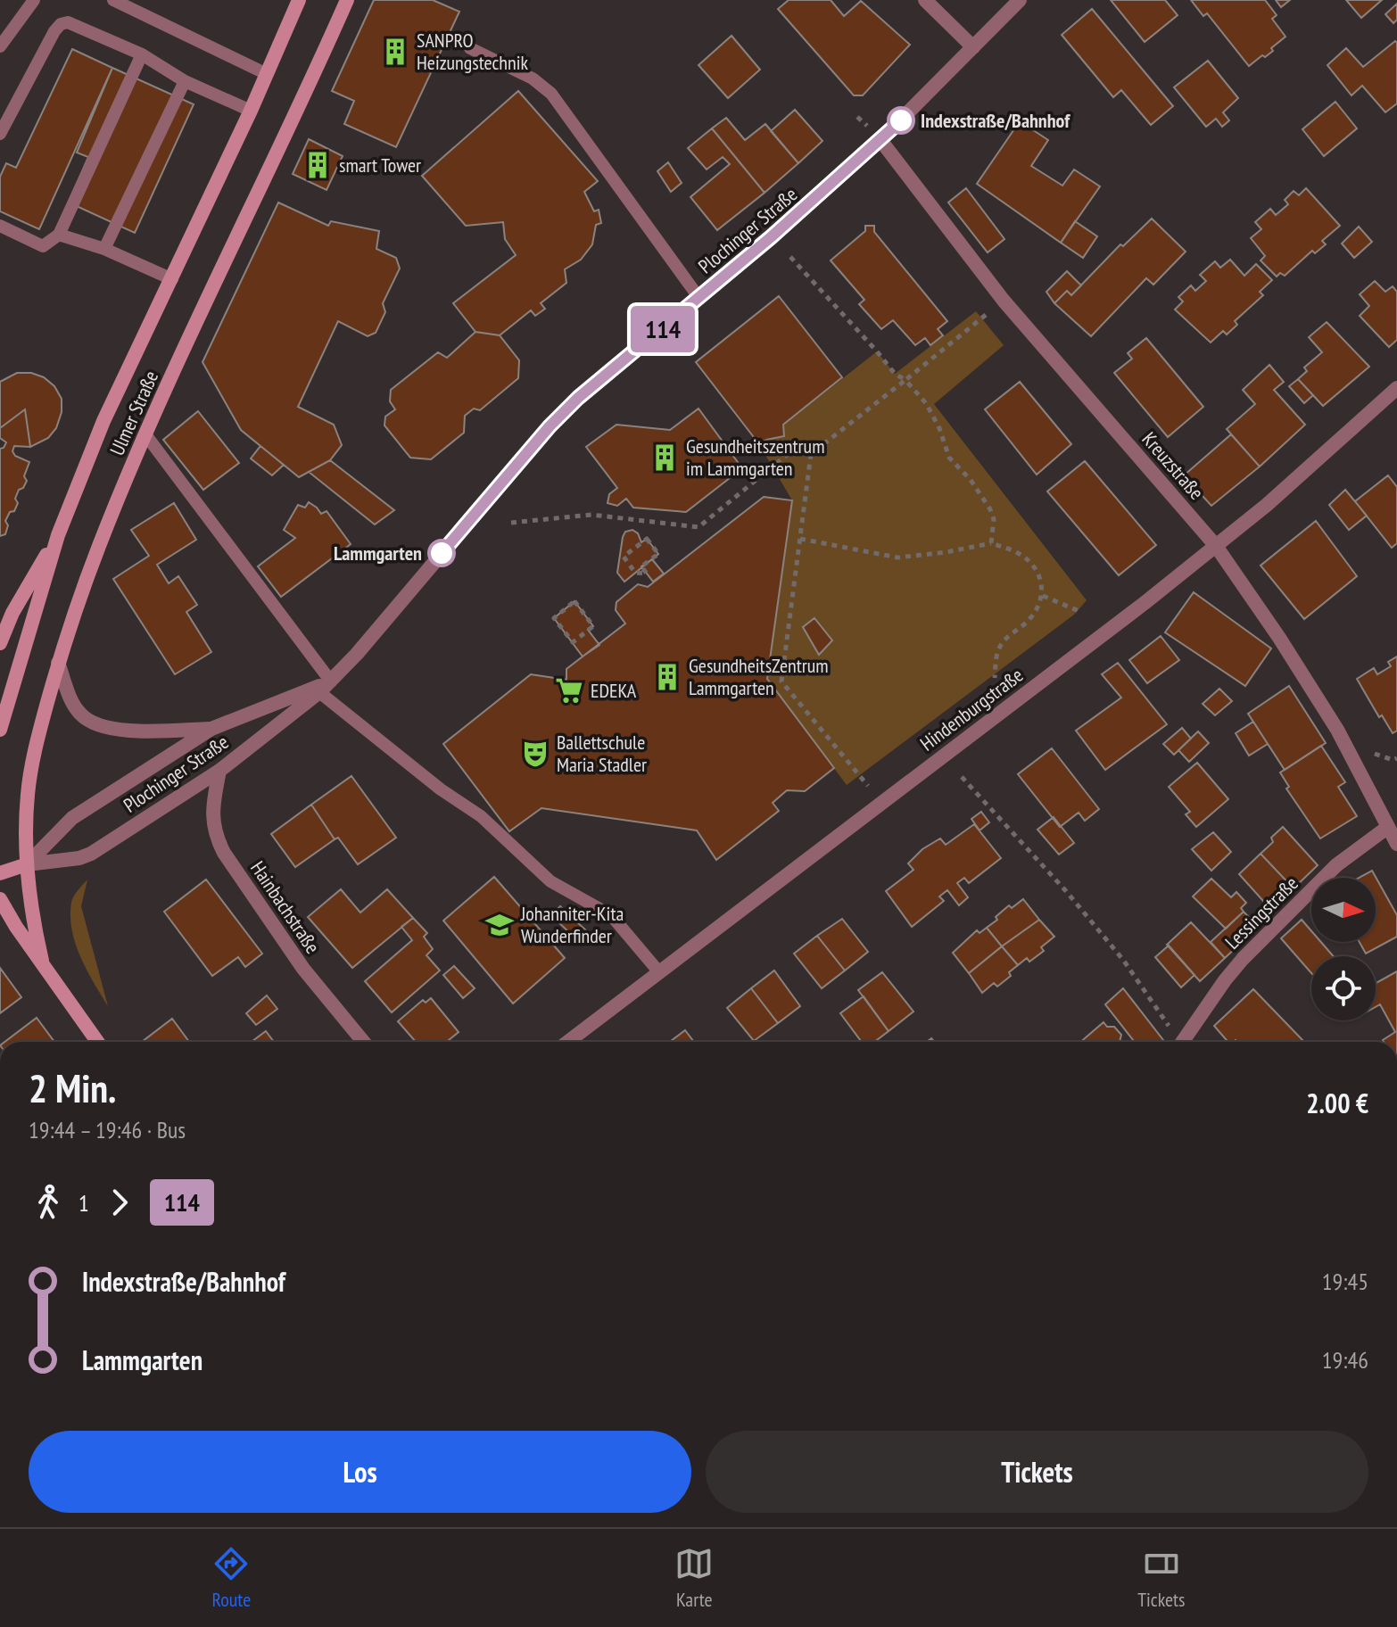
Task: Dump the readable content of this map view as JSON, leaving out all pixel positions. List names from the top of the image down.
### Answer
{
  "streets": {
    "main road": ["Plochinger Straße", "Ulmer Straße"],
    "street": [
      "Kreuzstraße",
      "Hindenburgstraße",
      "Hainbachstraße",
      "Lessingstraße"
    ]
  },
  "crossings": [
    ["Plochinger Straße", "Ulmer Straße"],
    ["Plochinger Straße", "Kreuzstraße"],
    ["Plochinger Straße", "Hainbachstraße"],
    ["Kreuzstraße", "Hindenburgstraße"],
    ["Kreuzstraße", "Lessingstraße"]
  ],
  "places": {
    "building": [
      "SANPRO Heizungstechnik",
      "smart Tower",
      "Gesundheitszentrum im Lammgarten",
      "GesundheitsZentrum Lammgarten"
    ],
    "other": ["Indexstraße/Bahnhof", "Lammgarten"],
    "supermarket": ["EDEKA"],
    "theatre": ["Ballettschule Maria Stadler"],
    "school or university": ["Johanniter-Kita Wunderfinder"]
  },
  "lines": ["bus line 114"],
  "north": "right",
  "page": {
    "on_map": "114",
    "heading": ["2 Min.", "19:44 – 19:46 · Bus", "2.00 €"],
    "legs": ["1", "114"],
    "list": [
      {
        "name": "Indexstraße/Bahnhof",
        "value": "19:45"
      },
      {
        "name": "Lammgarten",
        "value": "19:46"
      }
    ],
    "buttons": ["Los", "Tickets"],
    "tabs": ["Route", "Karte", "Tickets"]
  }
}
